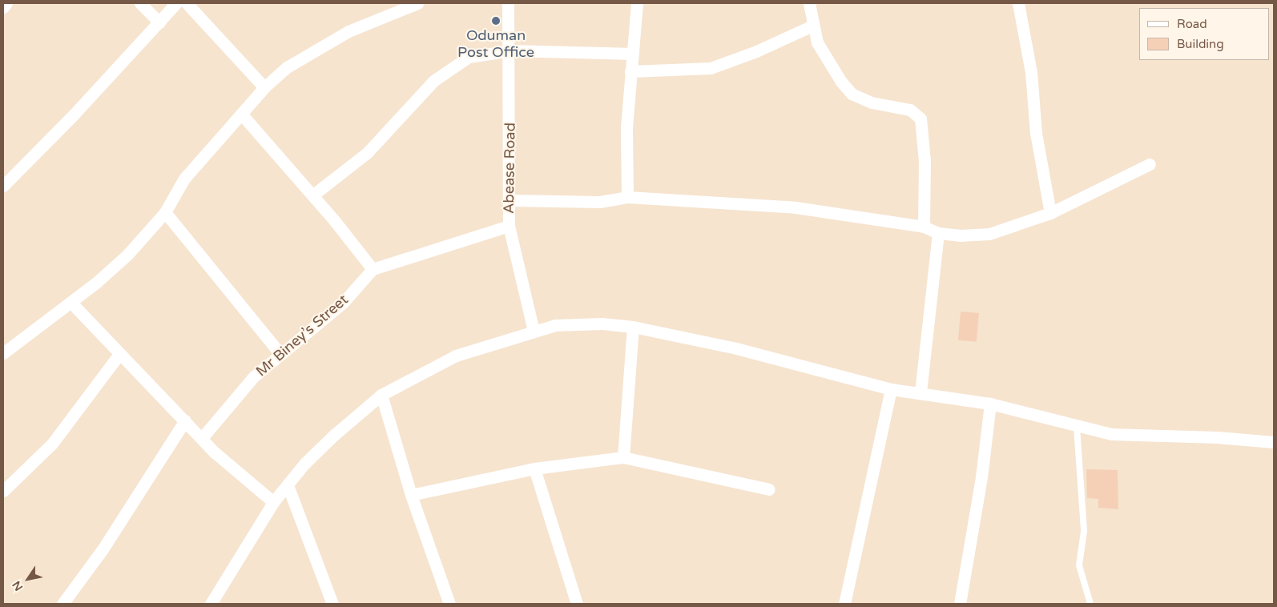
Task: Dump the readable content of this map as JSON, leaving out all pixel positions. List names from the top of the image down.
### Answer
{
  "streets": {
    "street": ["Abease Road", "Mr Biney’s Street"]
  },
  "places": ["Oduman Post Office"],
  "legend": ["Road", "Building"],
  "north": "bottom left"
}
